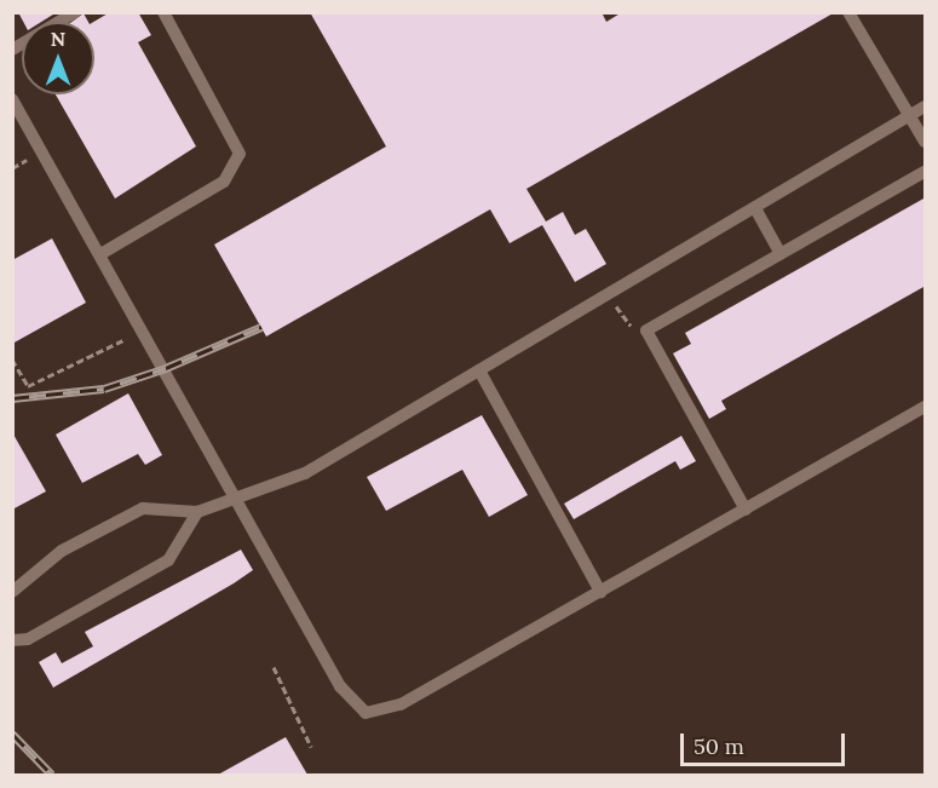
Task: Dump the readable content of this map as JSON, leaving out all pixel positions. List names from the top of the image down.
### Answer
{
  "scale_bar": "50 m",
  "north": "top"
}
